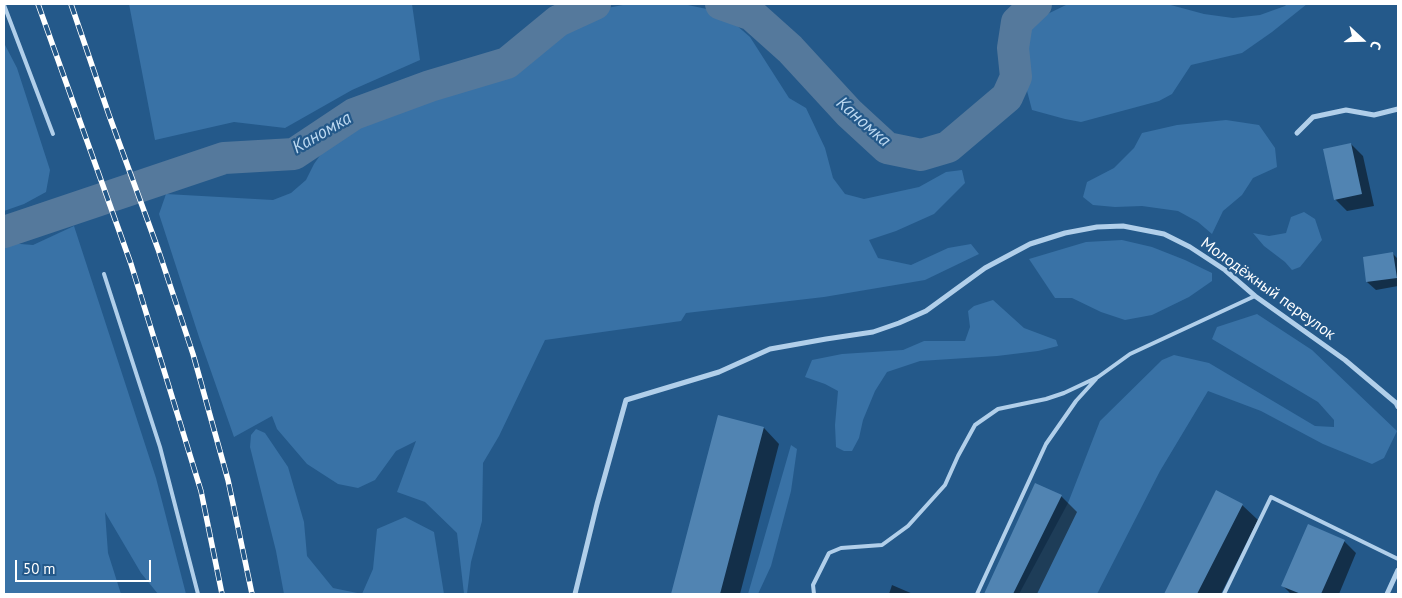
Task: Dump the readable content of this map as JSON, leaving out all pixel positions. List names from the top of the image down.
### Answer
{
  "streets": {
    "street": ["Молодёжный переулок"]
  },
  "water": ["Каномка"],
  "scale_bar": "50 m",
  "north": "right"
}
